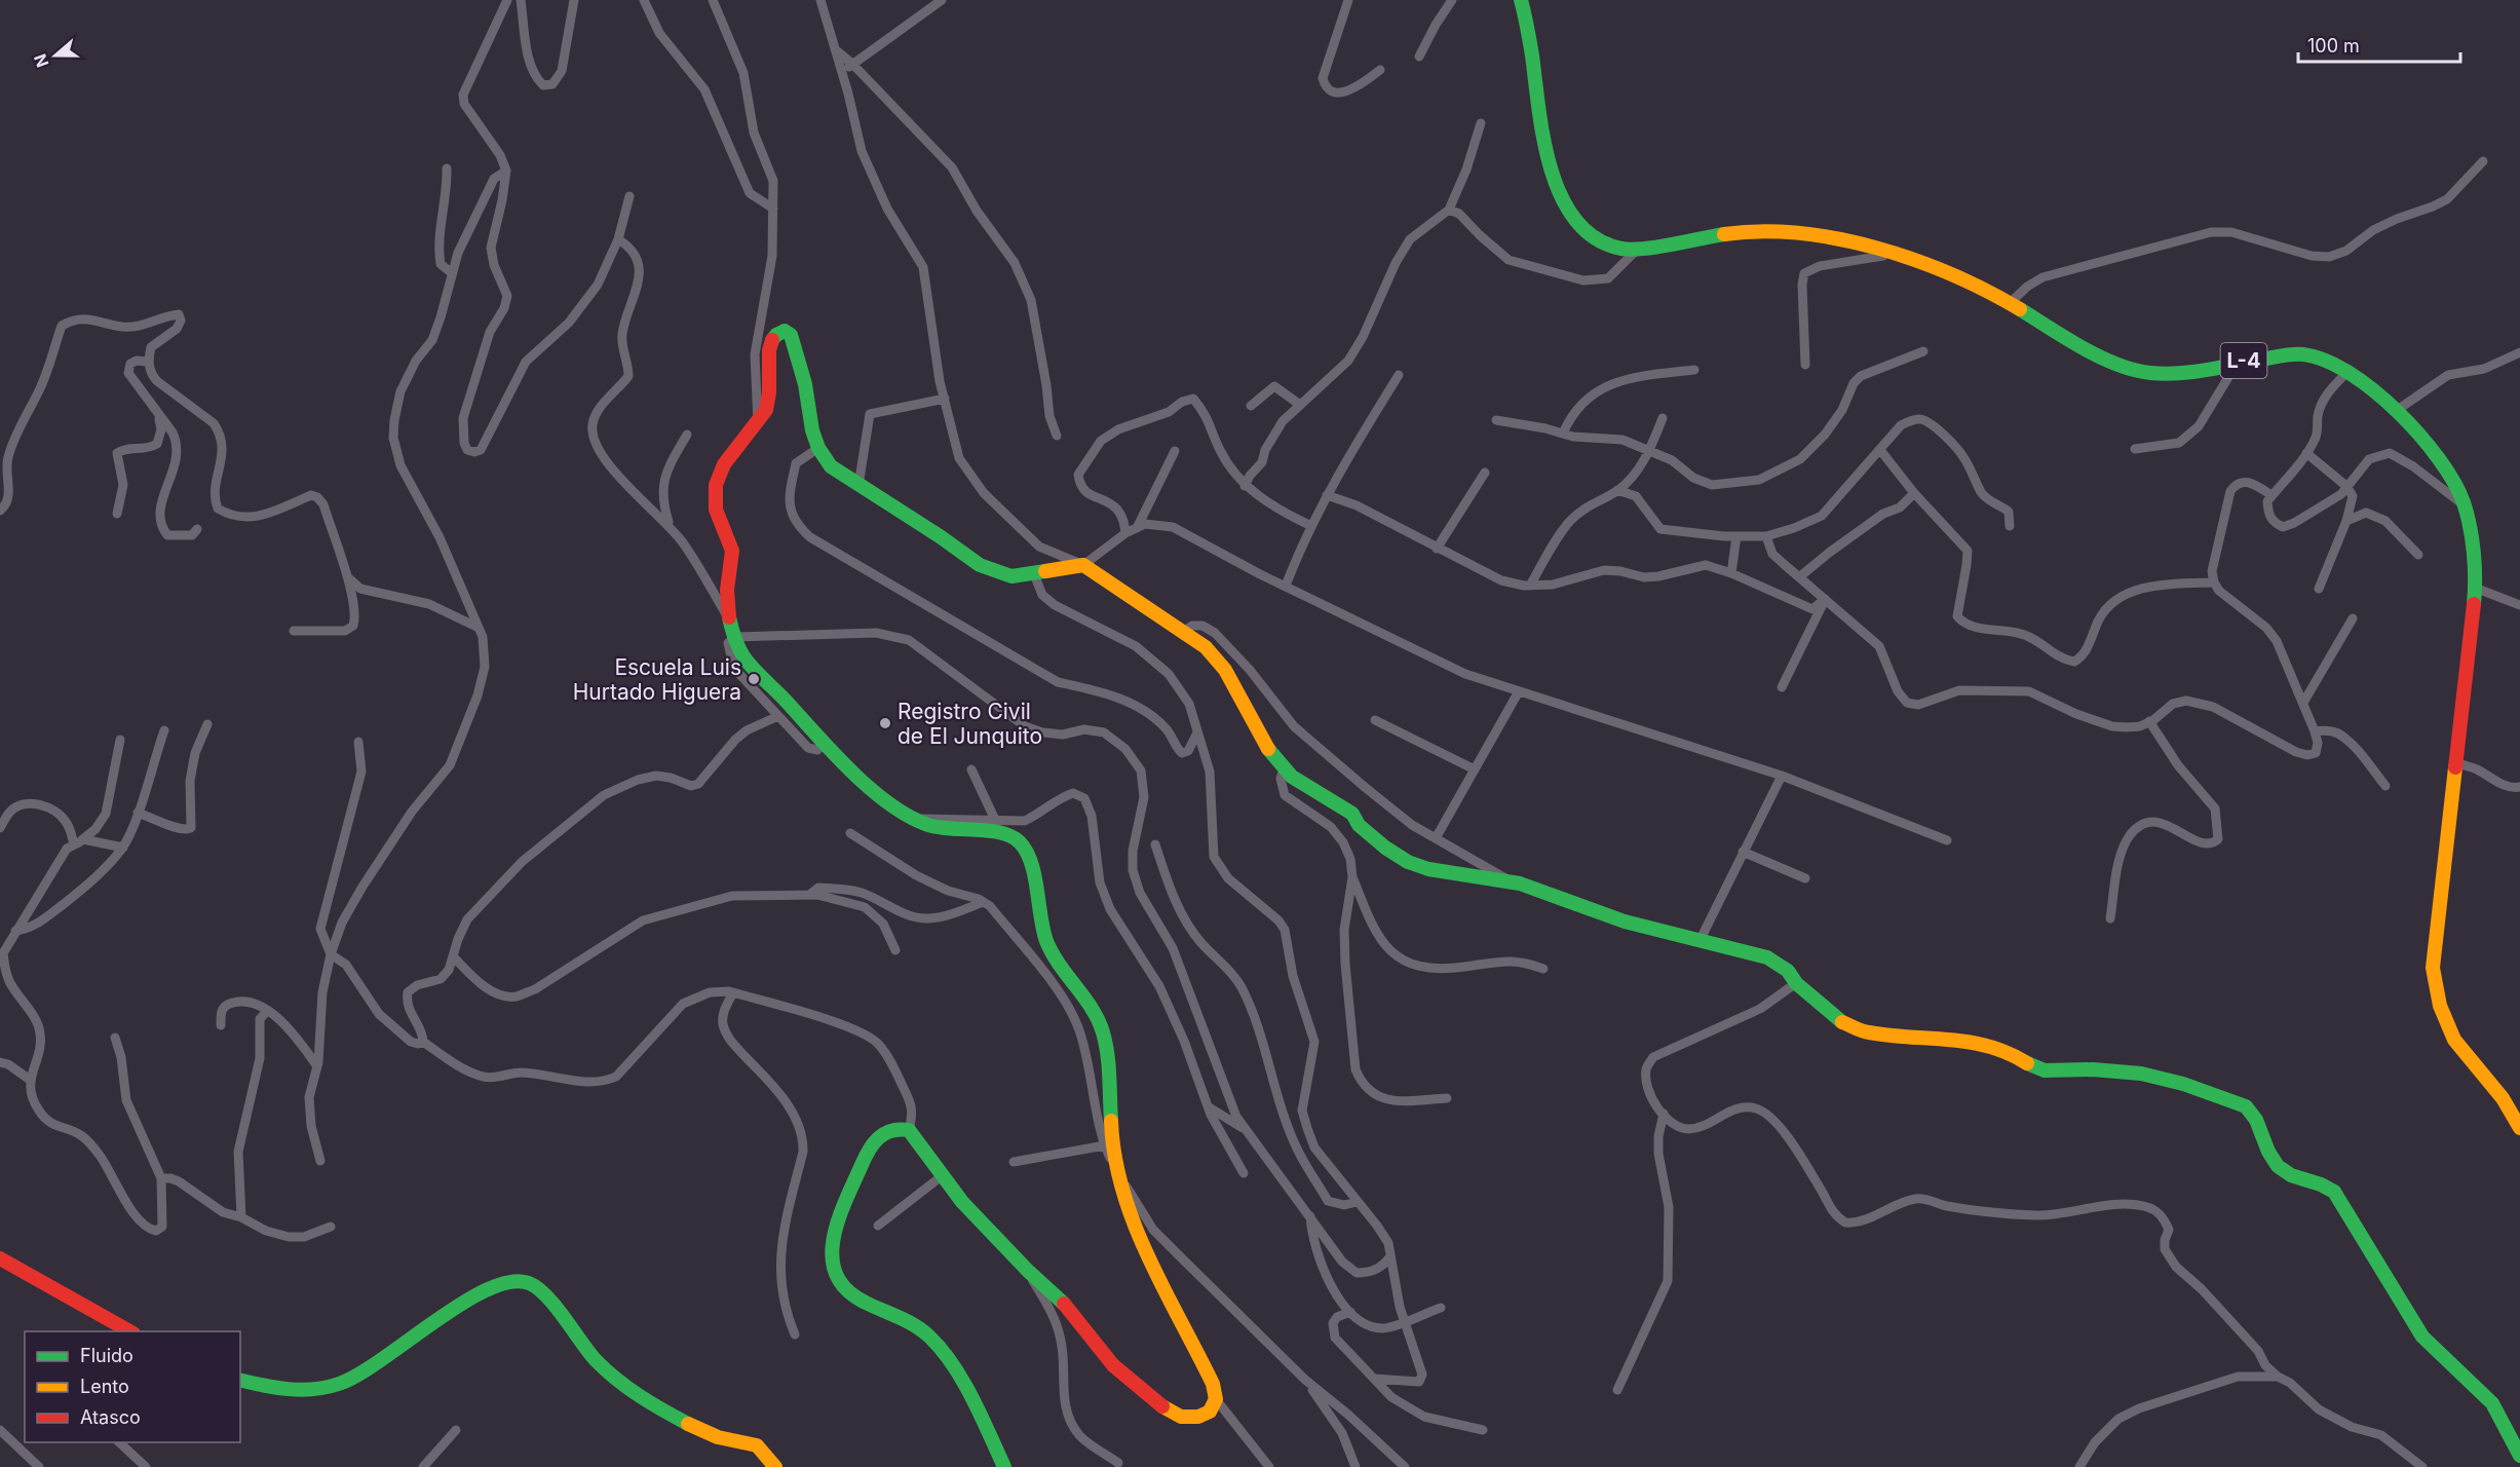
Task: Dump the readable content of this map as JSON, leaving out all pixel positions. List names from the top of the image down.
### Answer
{
  "streets": {
    "street": ["L-4"]
  },
  "places": ["Escuela Luis Hurtado Higuera", "Registro Civil de El Junquito"],
  "legend": ["Fluido", "Lento", "Atasco"],
  "scale_bar": "100 m",
  "north": "left"
}
